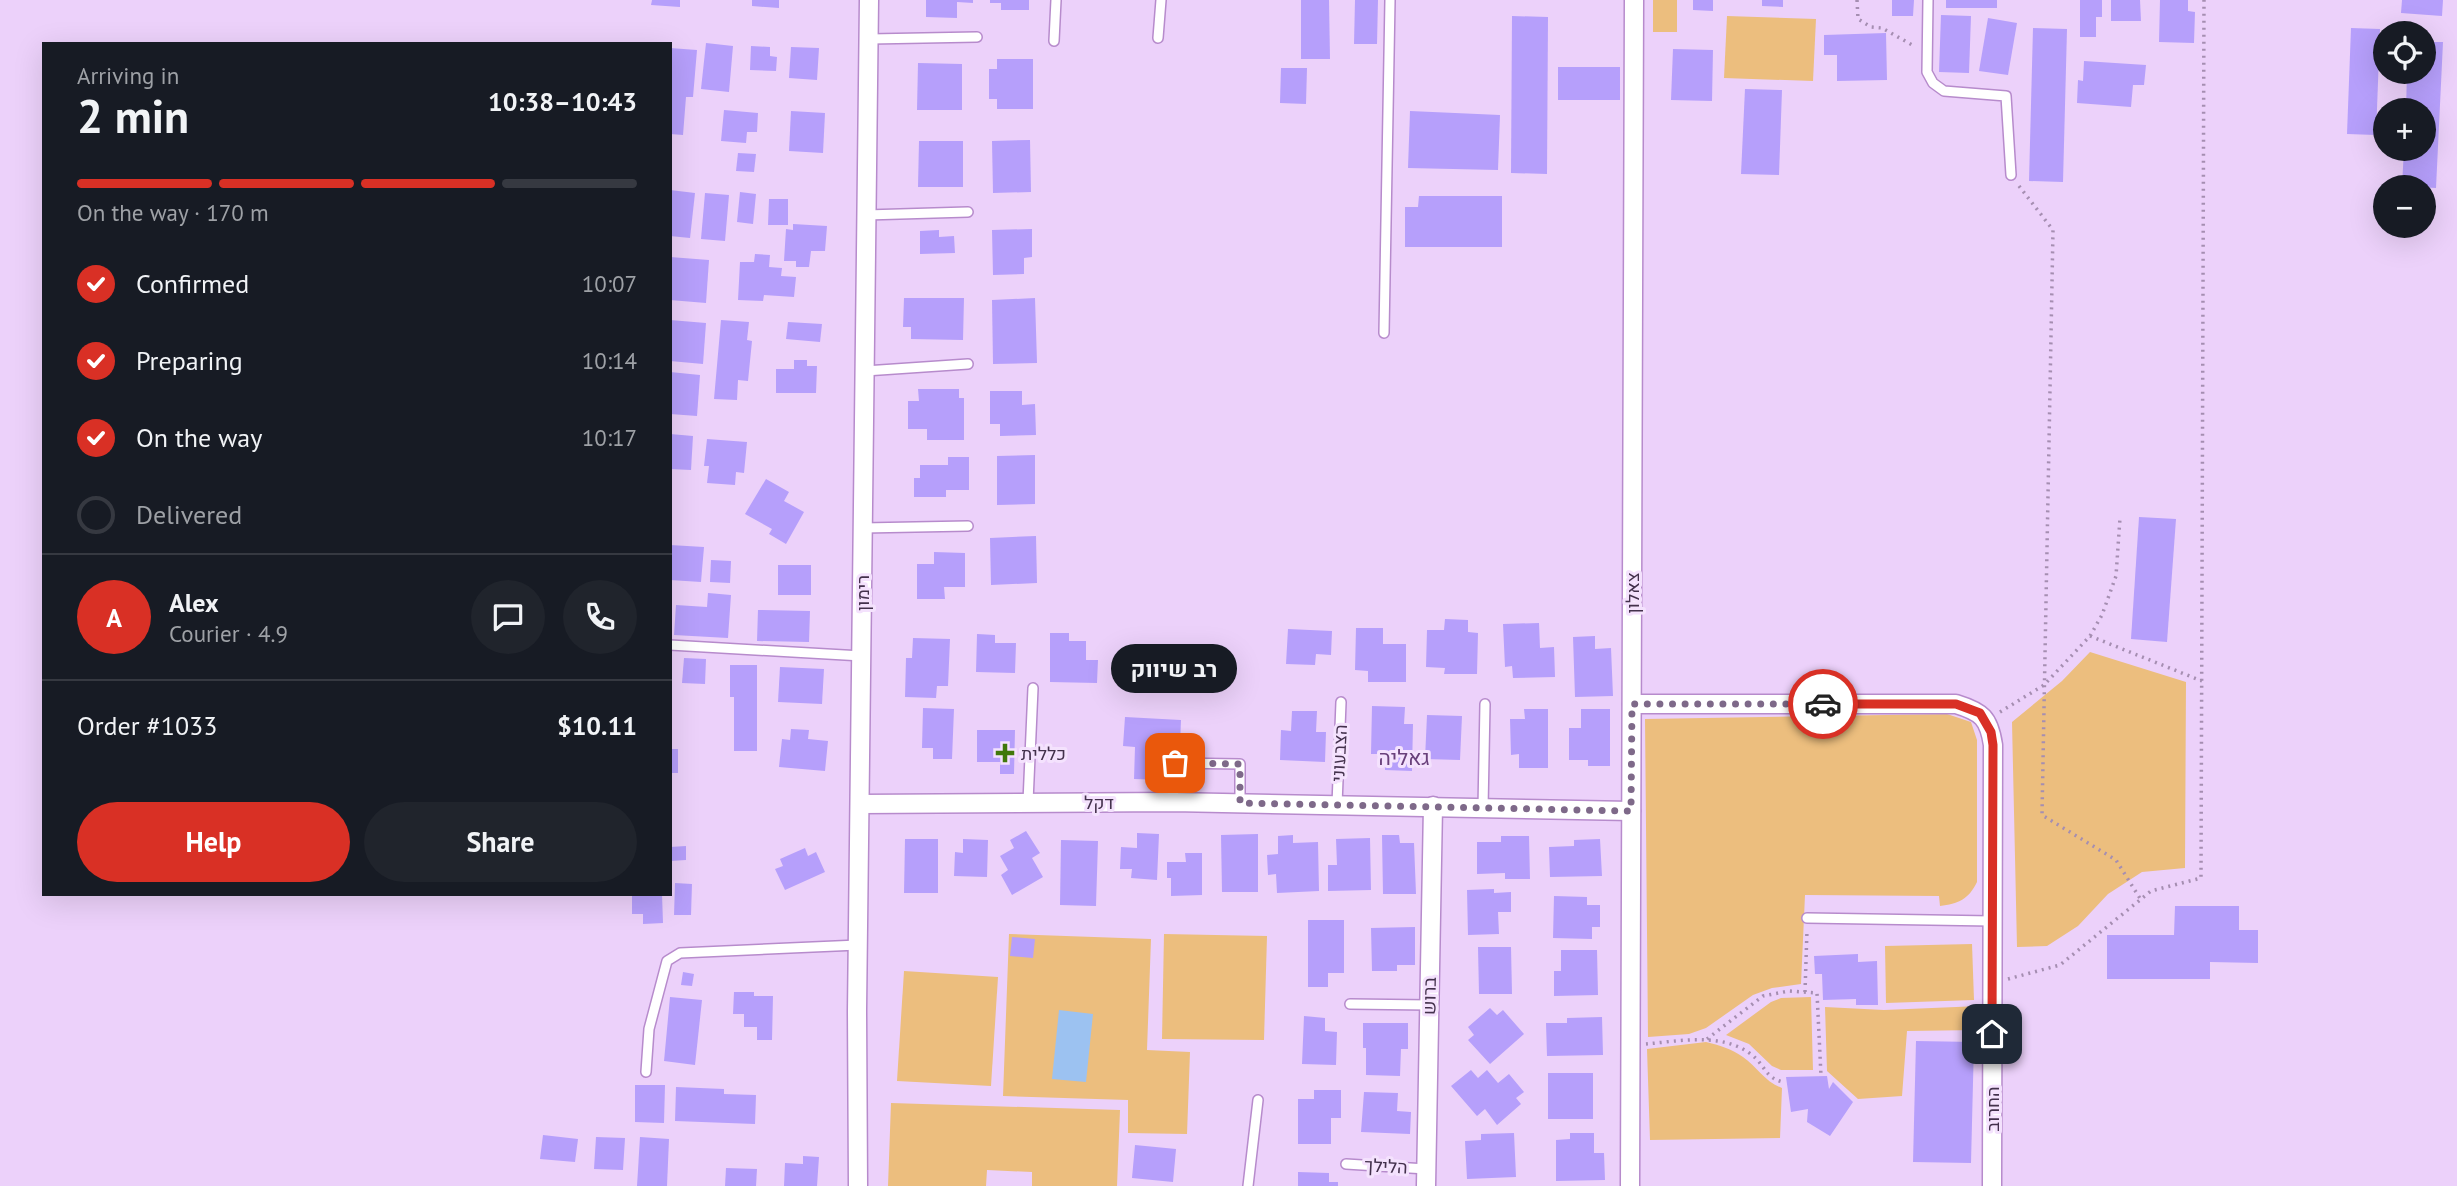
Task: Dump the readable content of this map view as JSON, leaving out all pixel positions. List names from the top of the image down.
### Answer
{
  "streets": {
    "street": [
      "רימון",
      "צאלון",
      "דקל",
      "ברוש",
      "החרוב"
    ],
    "lane": ["הצבעוני", "הלילך"]
  },
  "crossings": [
    ["רימון", "דקל"],
    ["צאלון", "דקל"],
    ["הצבעוני", "דקל"],
    ["דקל", "ברוש"],
    ["ברוש", "הלילך"]
  ],
  "districts": ["גאליה"],
  "places": {
    "health": ["כללית"],
    "other": ["רב שיווק"]
  },
  "page": {
    "map_buttons": ["+", "−"],
    "heading": ["2 min", "Arriving in", "10:38–10:43"],
    "panel": [
      "Alex",
      "Courier · 4.9",
      "Order #1033",
      "$10.11"
    ],
    "bar": "On the way · 170 m",
    "list": [
      ["Confirmed", "10:07"],
      ["Preparing", "10:14"],
      ["On the way", "10:17"],
      "Delivered"
    ],
    "round": "A",
    "bubble": "רב שיווק",
    "buttons": ["Help", "Share"]
  }
}
